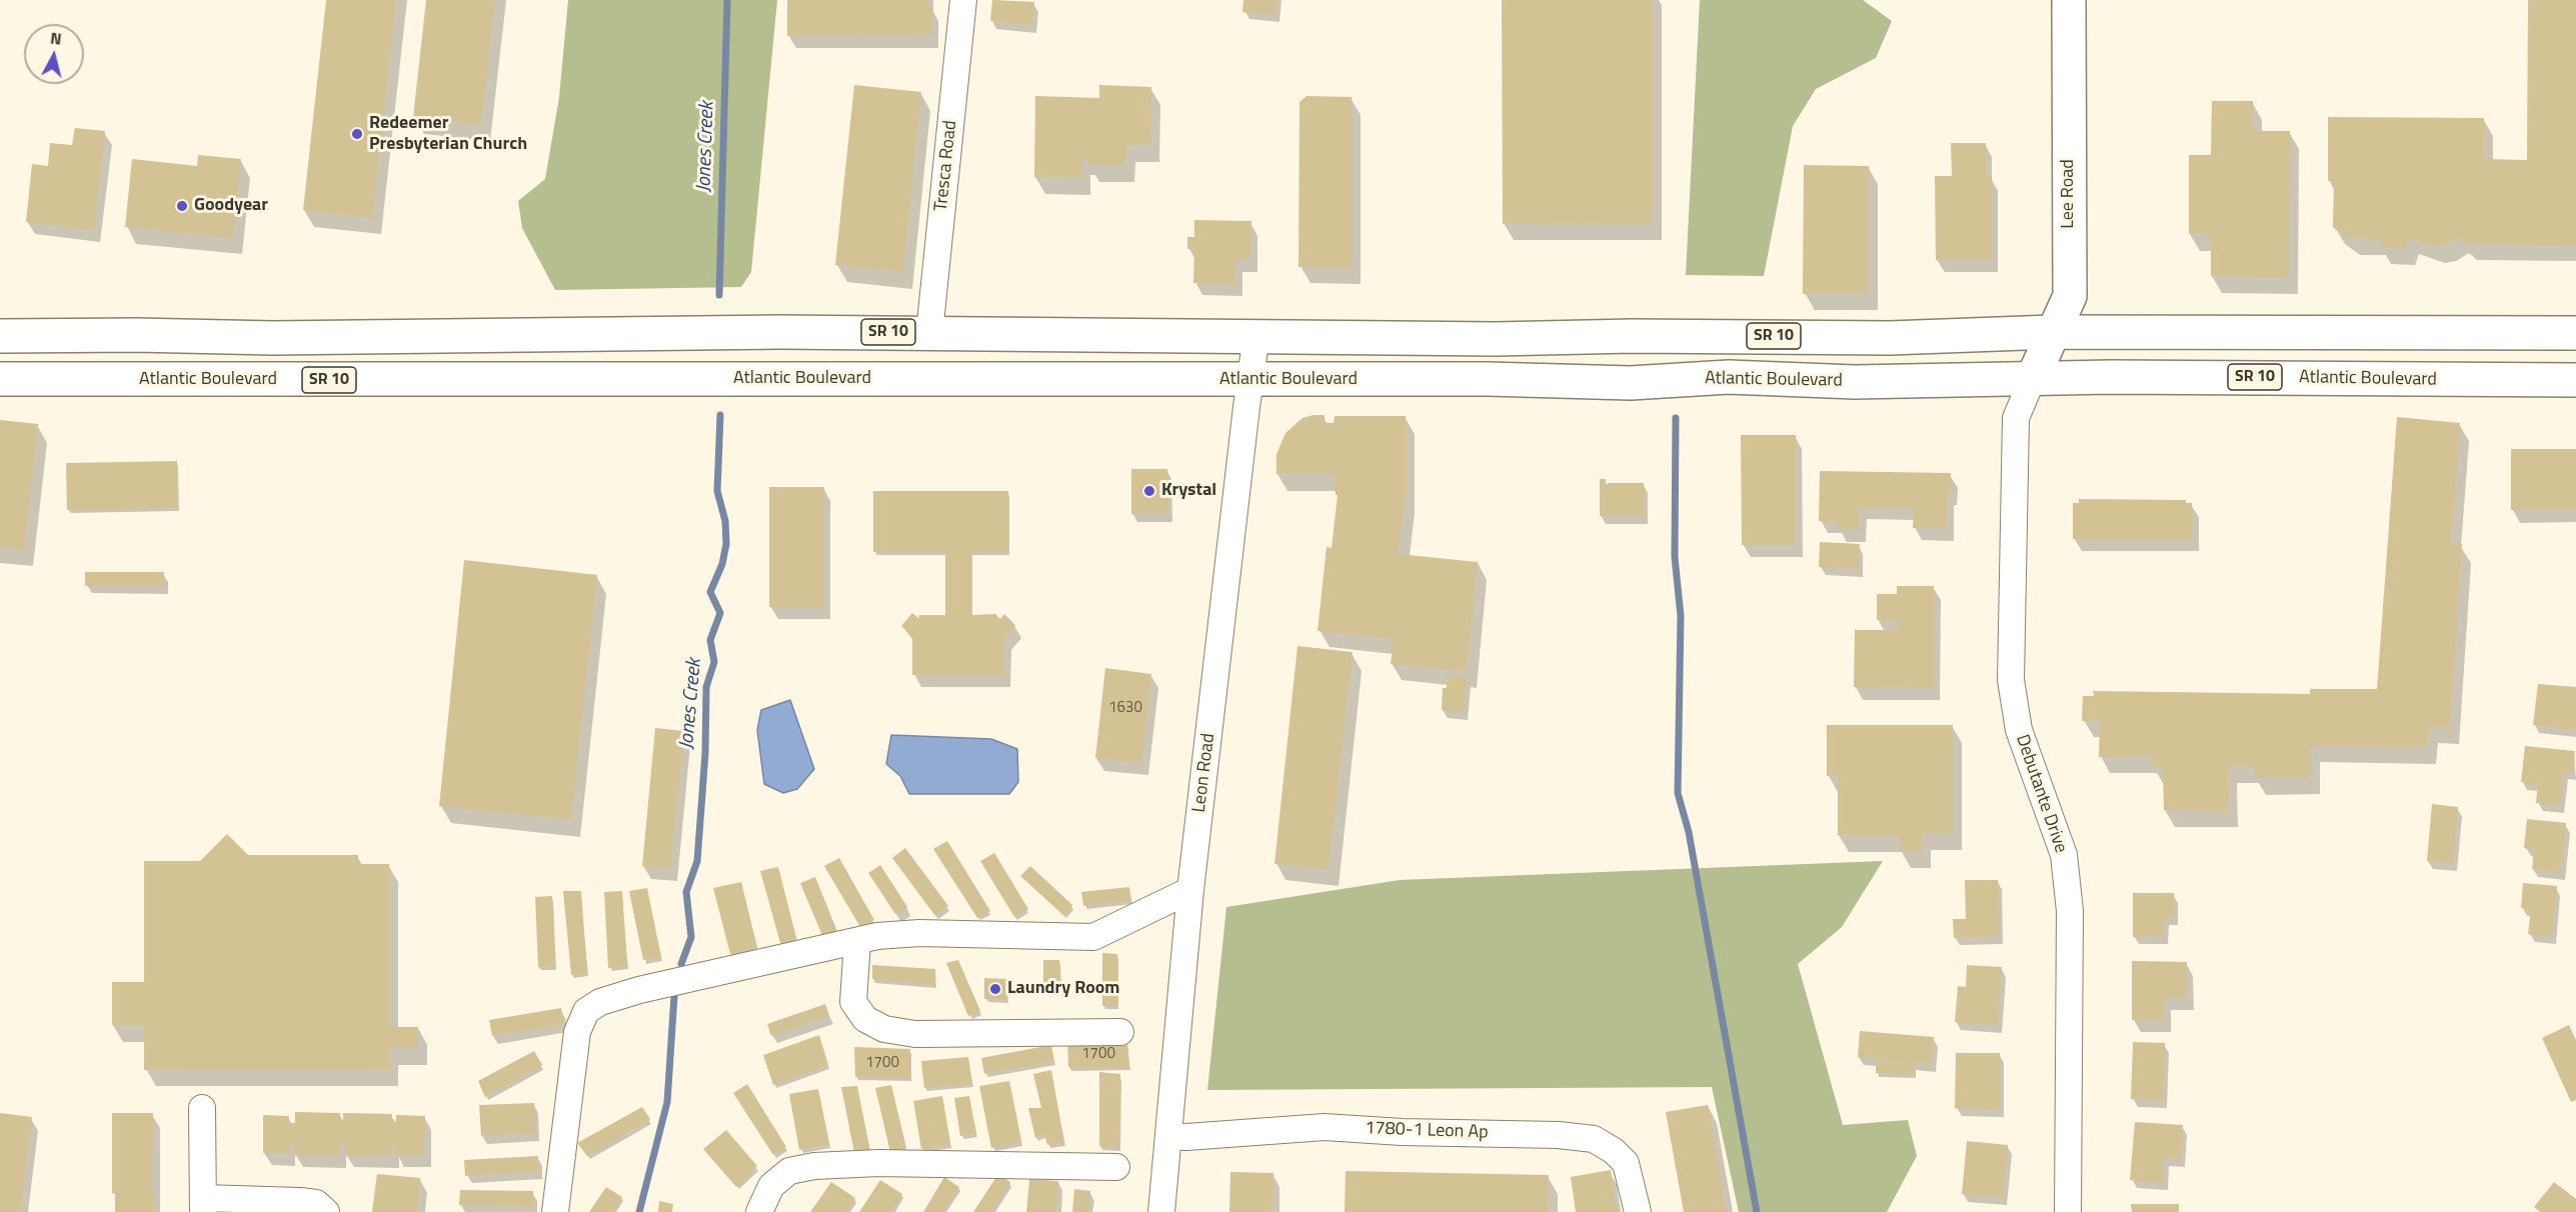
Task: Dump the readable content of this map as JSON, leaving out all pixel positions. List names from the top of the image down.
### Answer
{
  "streets": {
    "main road": ["Lee Road", "SR 10", "Atlantic Boulevard"],
    "street": [
      "Tresca Road",
      "Leon Road",
      "Debutante Drive",
      "1780-1 Leon Ap"
    ]
  },
  "crossings": [
    ["Tresca Road", "SR 10"],
    ["Lee Road", "SR 10"],
    ["Lee Road", "Atlantic Boulevard"],
    ["Lee Road", "Debutante Drive"],
    ["SR 10", "Leon Road"],
    ["Atlantic Boulevard", "Leon Road"],
    ["Atlantic Boulevard", "Debutante Drive"],
    ["Leon Road", "1780-1 Leon Ap"]
  ],
  "water": ["Jones Creek"],
  "places": [
    "Redeemer Presbyterian Church",
    "Goodyear",
    "Krystal",
    "Laundry Room"
  ],
  "house_numbers": ["1630", "1700", "1700"],
  "north": "top"
}
